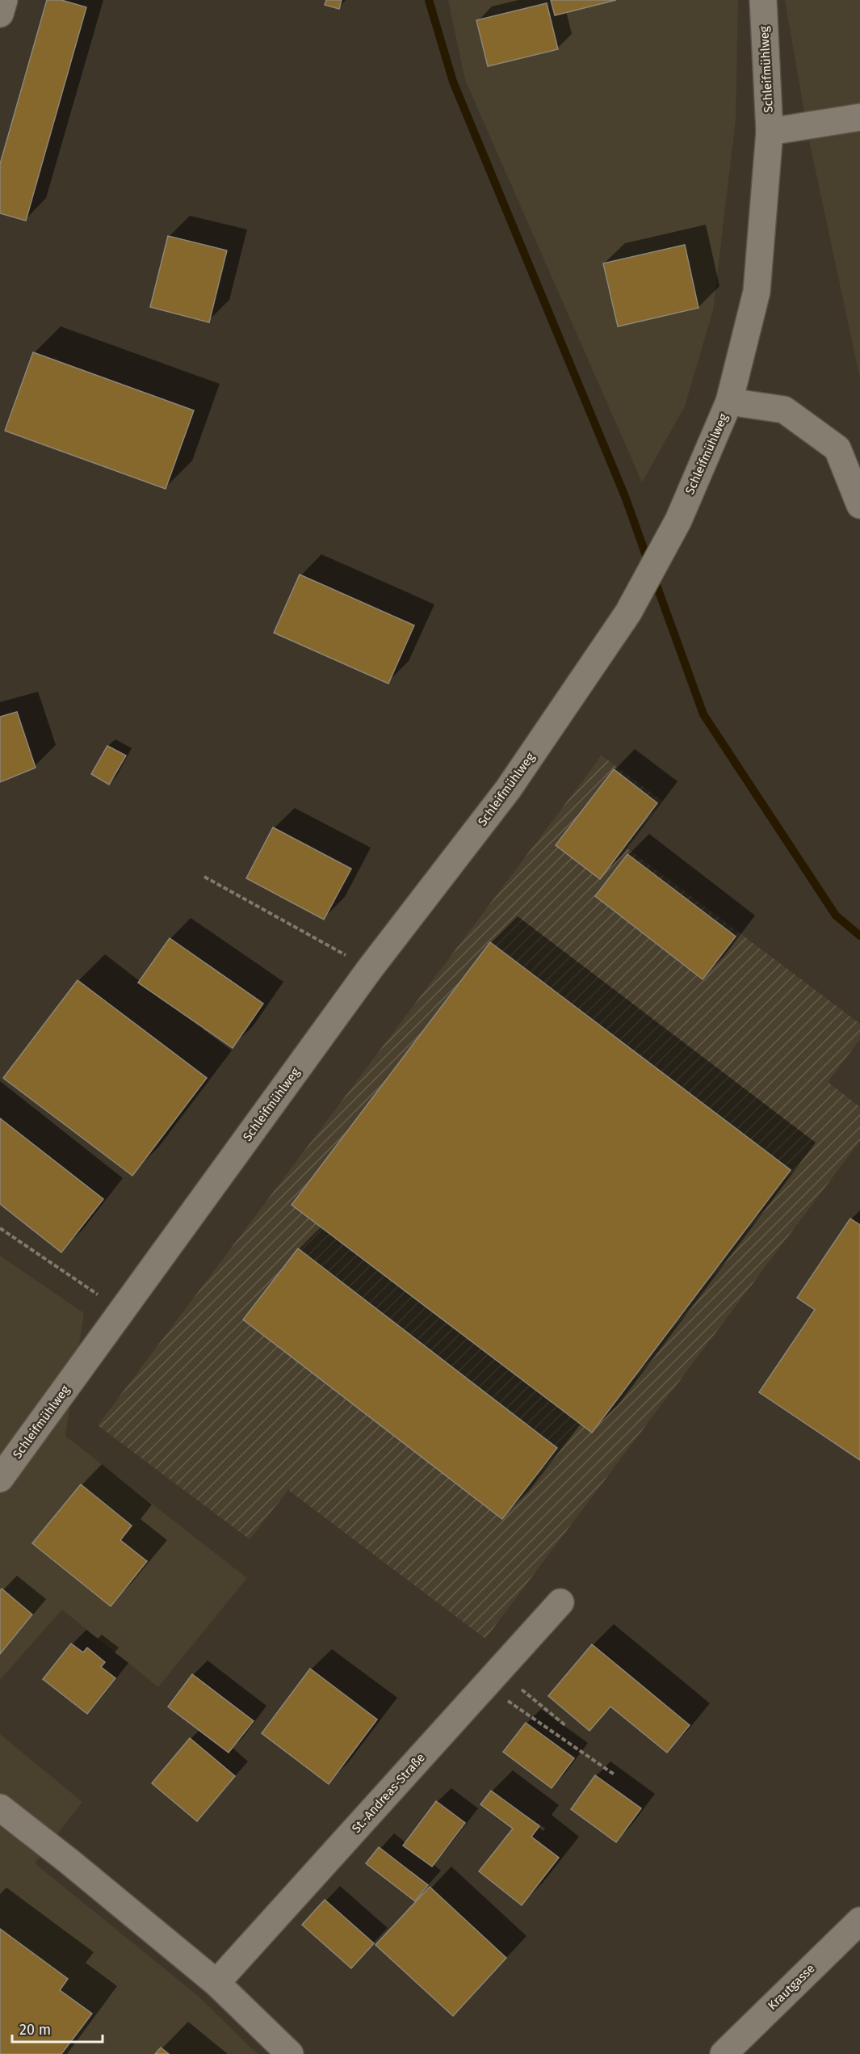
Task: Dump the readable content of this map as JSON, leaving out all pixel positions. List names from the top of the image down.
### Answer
{
  "streets": {
    "street": ["Schleifmühlweg", "St.-Andreas-Straße", "Krautgasse"]
  },
  "scale_bar": "20 m"
}
